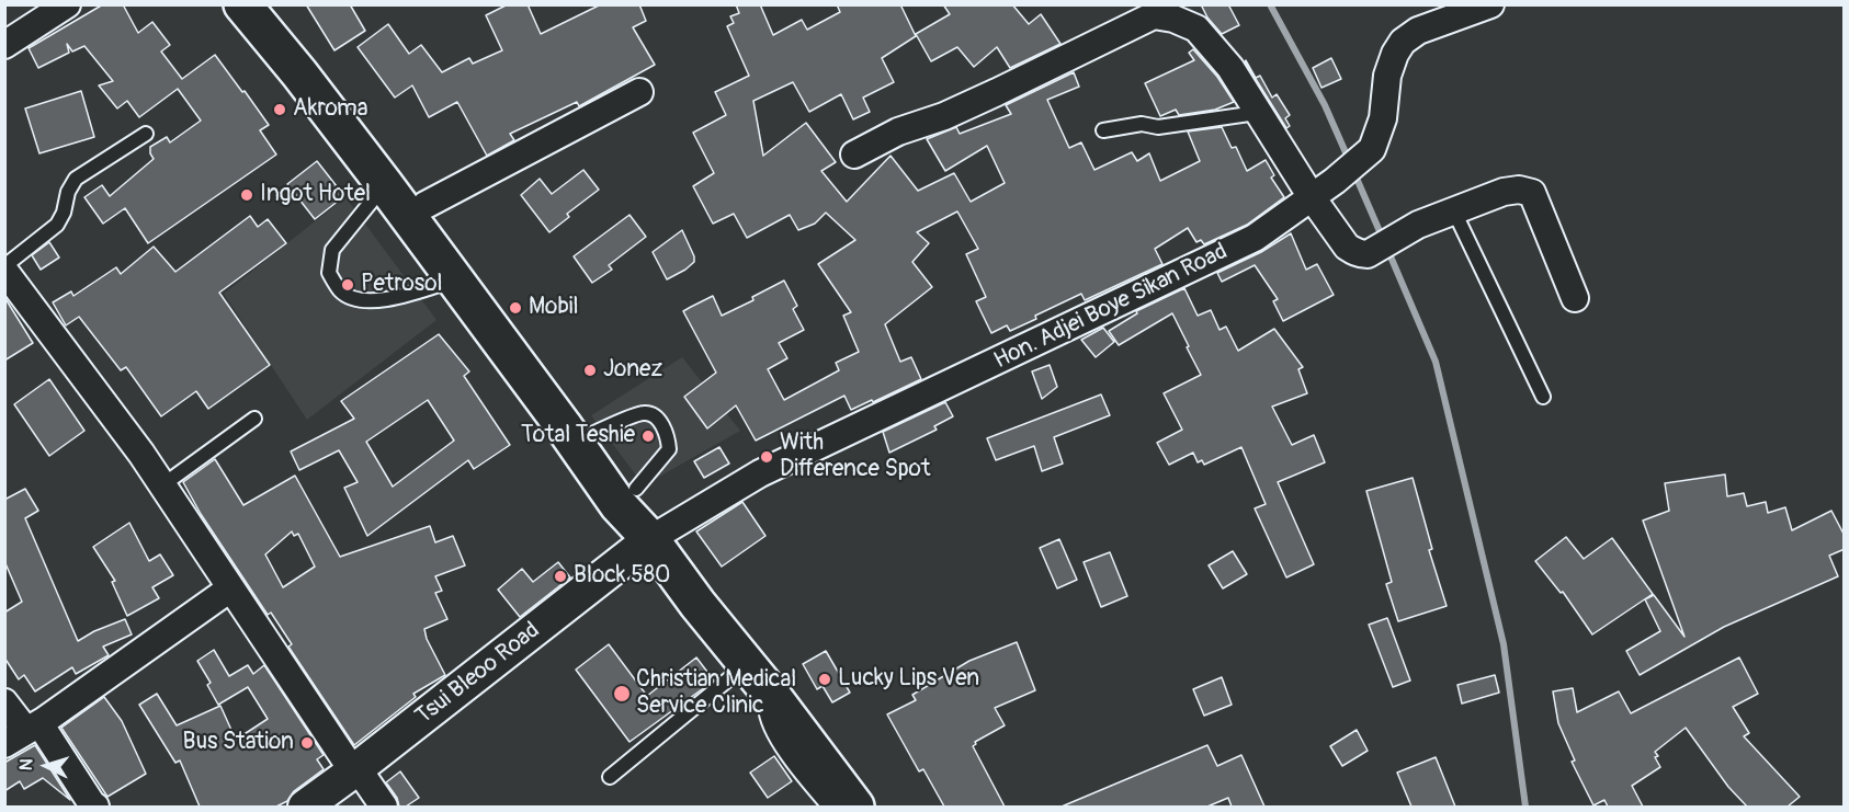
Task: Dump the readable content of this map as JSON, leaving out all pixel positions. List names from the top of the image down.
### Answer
{
  "streets": {
    "street": ["Hon. Adjei Boye Sikan Road", "Tsui Bleoo Road"]
  },
  "crossings": [
    ["Hon. Adjei Boye Sikan Road", "Tsui Bleoo Road"]
  ],
  "places": [
    "Akroma",
    "Ingot Hotel",
    "Petrosol",
    "Mobil",
    "Jonez",
    "Total Teshie",
    "With Difference Spot",
    "Block 580",
    "Lucky Lips Ven",
    "Christian Medical Service Clinic",
    "Bus Station"
  ],
  "north": "left"
}
